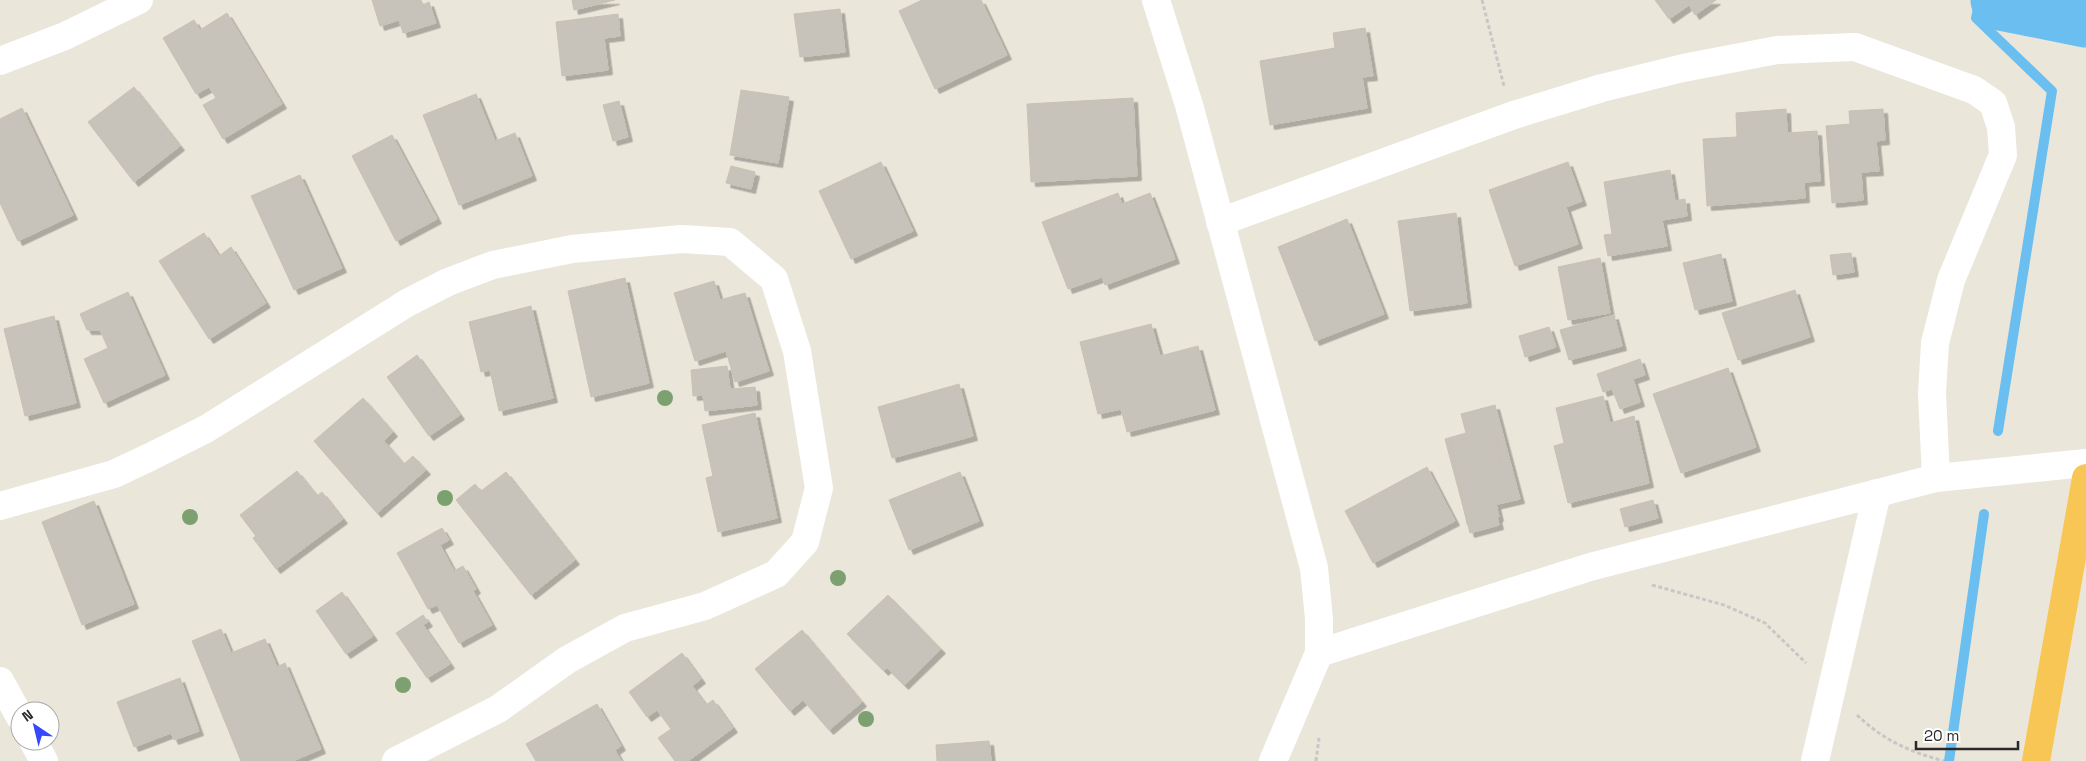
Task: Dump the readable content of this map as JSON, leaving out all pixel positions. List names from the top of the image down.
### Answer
{
  "scale_bar": "20 m",
  "north": "top left"
}
